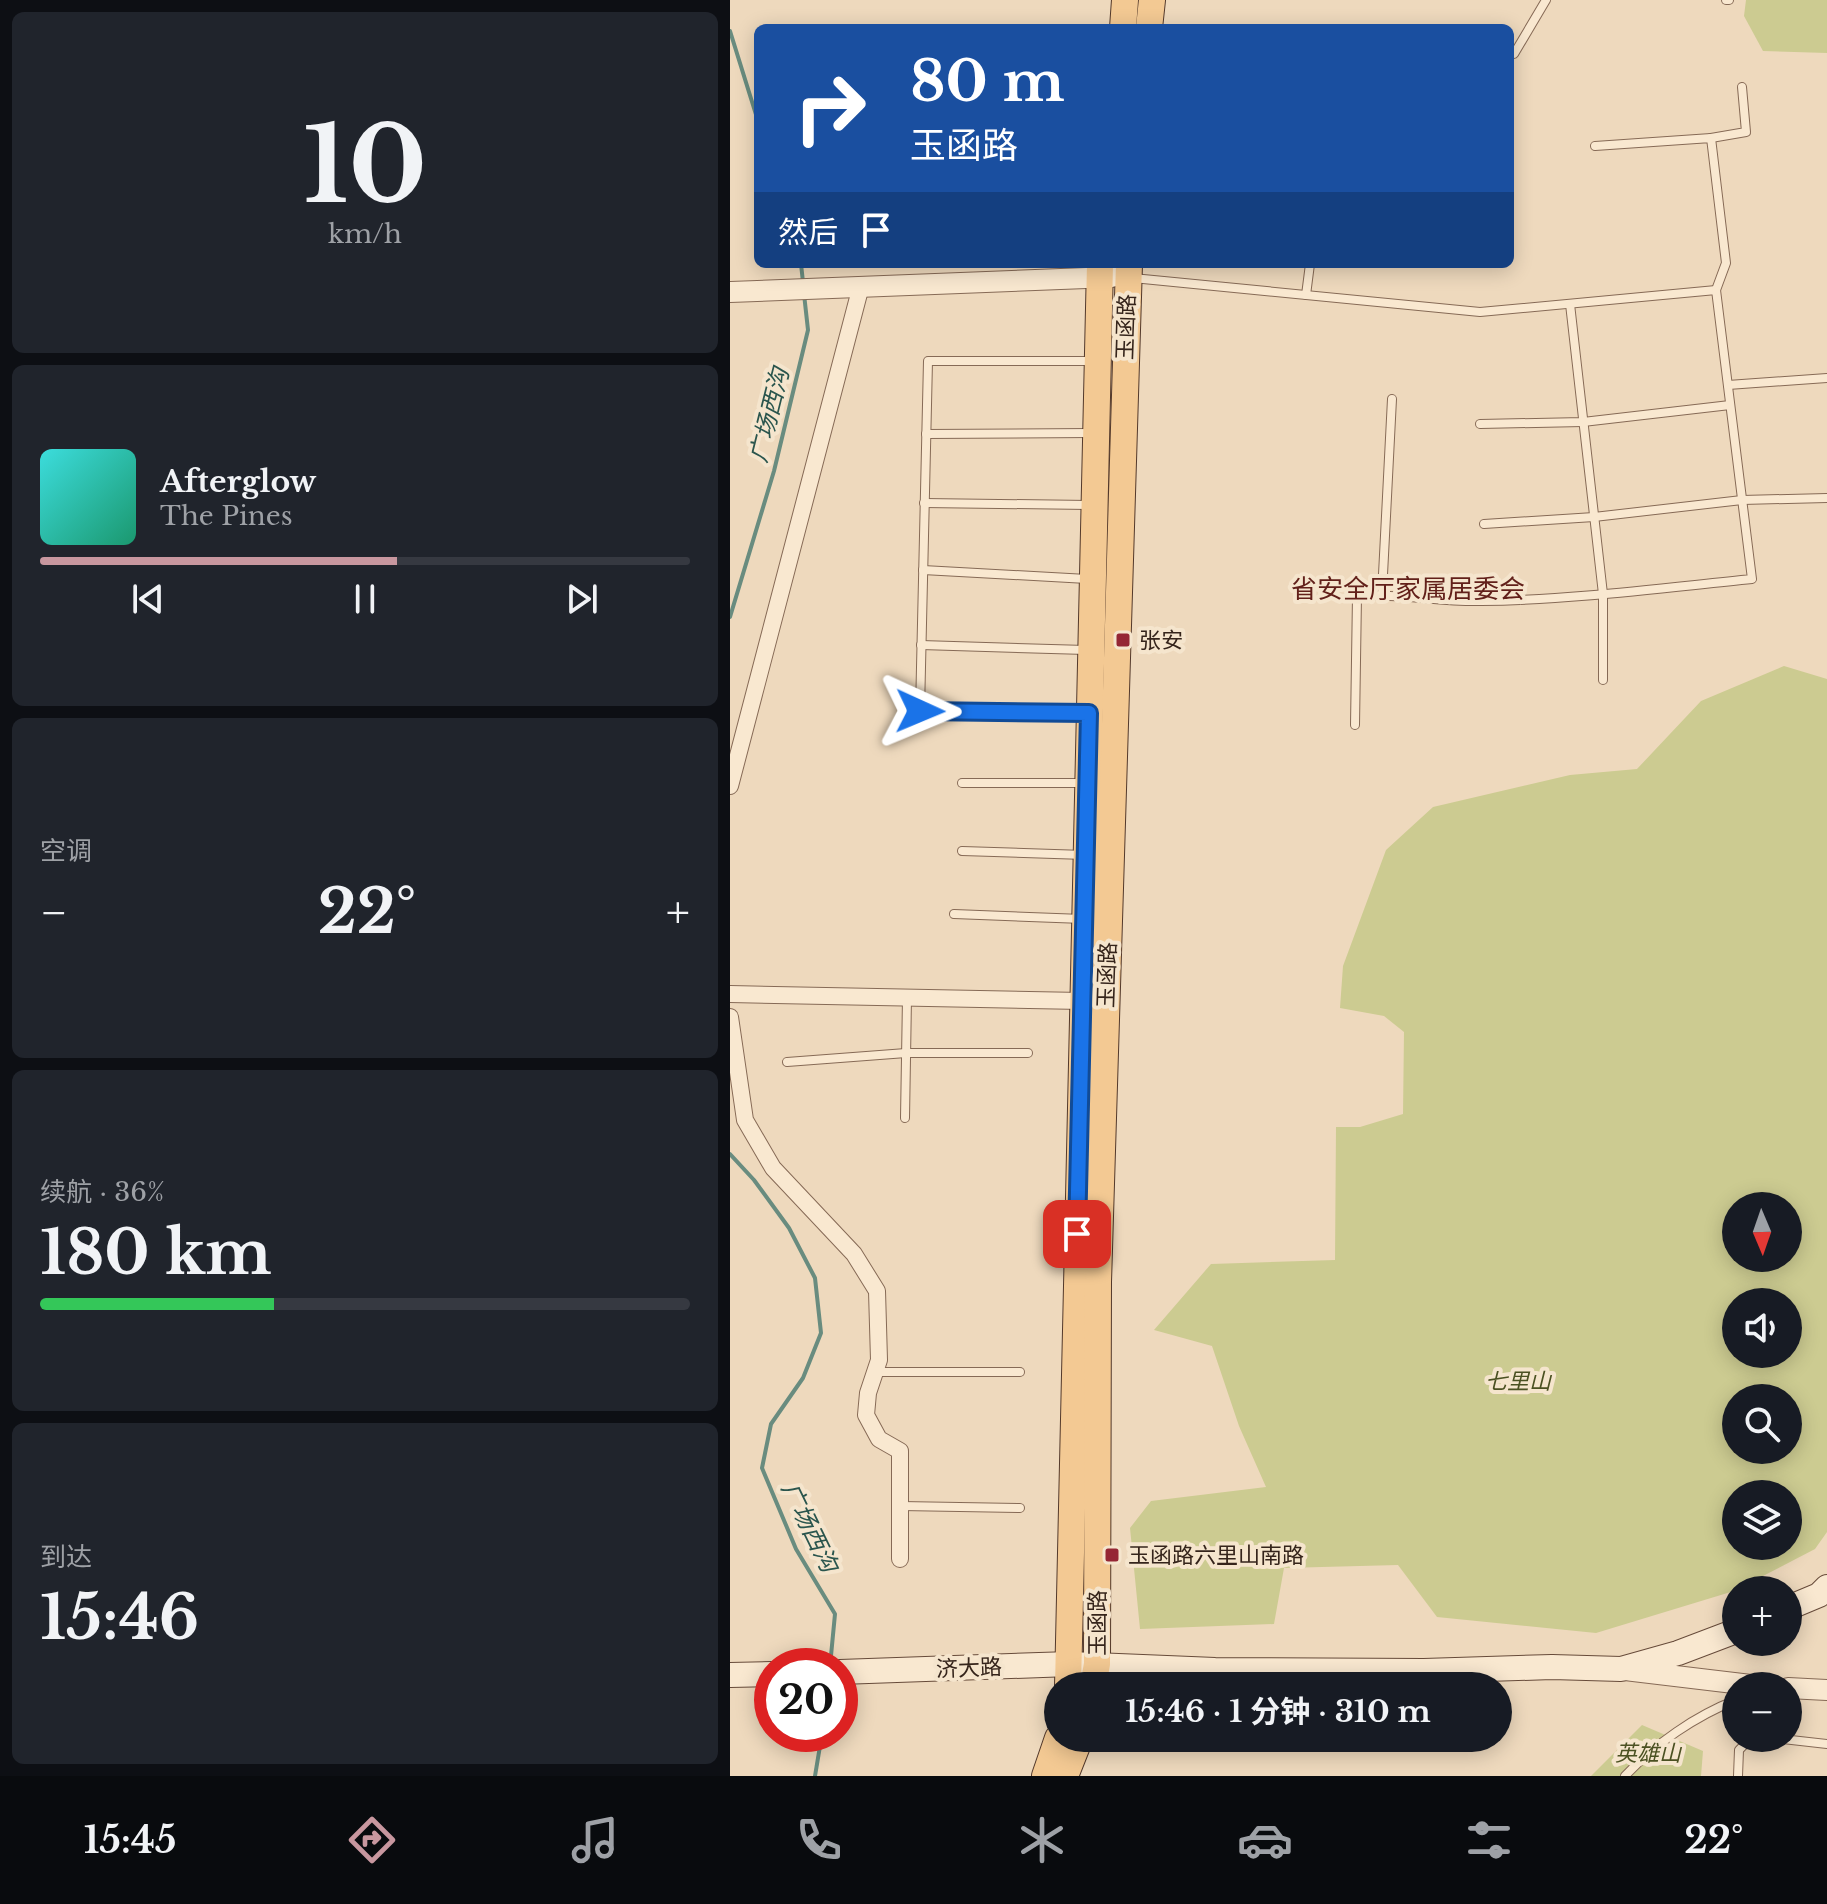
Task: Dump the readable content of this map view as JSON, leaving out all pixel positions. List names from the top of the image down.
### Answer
{
  "streets": {
    "main road": ["玉函路", "济大路"]
  },
  "districts": ["省安全厅家属居委会"],
  "water": ["广场西沟"],
  "parks": ["七里山", "英雄山"],
  "places": {
    "transit": ["张安", "玉函路六里山南路"]
  },
  "north": "bottom",
  "page": {
    "tile": [
      ["10", "km/h"],
      "空调",
      ["续航 · 36%", "180 km"],
      ["到达", "15:46"]
    ],
    "turn": ["80 m", "玉函路"],
    "then": "然后",
    "song": ["Afterglow", "The Pines"],
    "heat": ["−", "22°", "+"],
    "map_buttons": ["+", "−"],
    "limit": "20",
    "trip": "15:46 · 1 分钟 · 310 m",
    "tabs": ["15:45", "22°"]
  }
}
